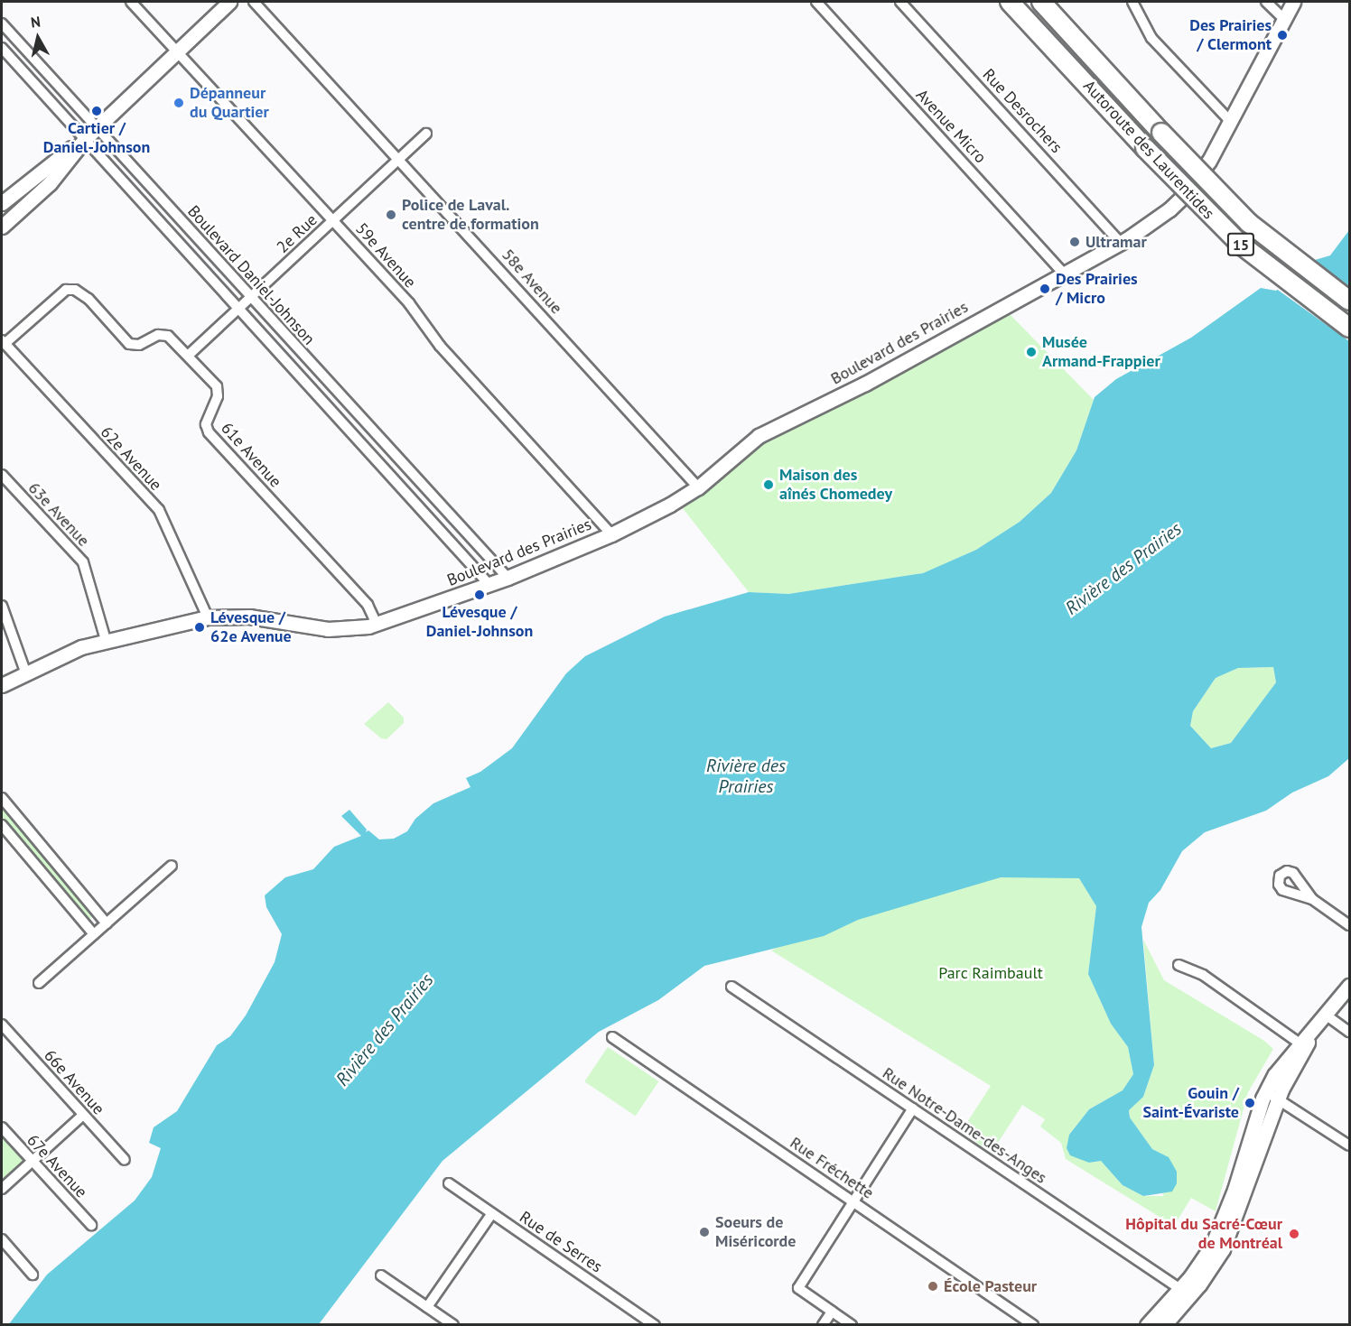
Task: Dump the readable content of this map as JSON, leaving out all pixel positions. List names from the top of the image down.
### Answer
{
  "streets": {
    "highway": ["Autoroute des Laurentides", "15"],
    "street": [
      "Rue Desrochers",
      "Avenue Micro",
      "2e Rue",
      "59e Avenue",
      "Boulevard Daniel-Johnson",
      "58e Avenue",
      "Boulevard des Prairies",
      "61e Avenue",
      "62e Avenue",
      "63e Avenue",
      "66e Avenue",
      "Rue Notre-Dame-des-Anges",
      "67e Avenue",
      "Rue Fréchette",
      "Rue de Serres"
    ]
  },
  "crossings": [
    ["Rue Desrochers", "Boulevard des Prairies"],
    ["Avenue Micro", "Boulevard des Prairies"],
    ["2e Rue", "59e Avenue"],
    ["2e Rue", "Boulevard Daniel-Johnson"],
    ["2e Rue", "58e Avenue"],
    ["2e Rue", "61e Avenue"],
    ["59e Avenue", "Boulevard des Prairies"],
    ["Boulevard Daniel-Johnson", "Boulevard des Prairies"],
    ["58e Avenue", "Boulevard des Prairies"],
    ["Boulevard des Prairies", "61e Avenue"],
    ["Boulevard des Prairies", "62e Avenue"],
    ["Boulevard des Prairies", "63e Avenue"],
    ["61e Avenue", "62e Avenue"]
  ],
  "water": ["Rivière des Prairies"],
  "parks": ["Parc Raimbault"],
  "places": [
    "Des Prairies / Clermont",
    "Dépanneur du Quartier",
    "Cartier / Daniel-Johnson",
    "Police de Laval. centre de formation",
    "Ultramar",
    "Des Prairies / Micro",
    "Musée Armand-Frappier",
    "Maison des aînés Chomedey",
    "Lévesque / Daniel-Johnson",
    "Lévesque / 62e Avenue",
    "Gouin / Saint-Évariste",
    "Soeurs de Miséricorde",
    "Hôpital du Sacré-Cœur de Montréal",
    "École Pasteur"
  ],
  "north": "top"
}
